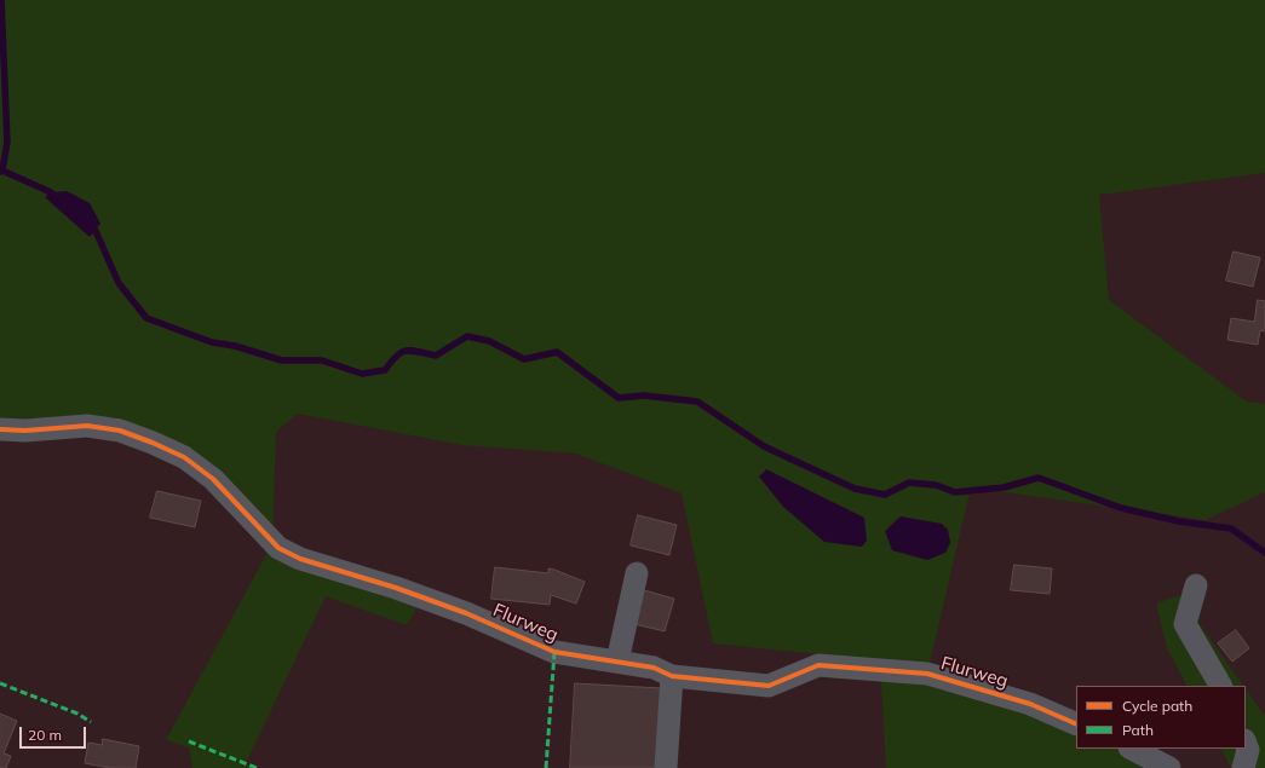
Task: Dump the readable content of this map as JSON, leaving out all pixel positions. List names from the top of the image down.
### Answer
{
  "streets": {
    "street": ["Flurweg"]
  },
  "legend": ["Cycle path", "Path"],
  "scale_bar": "20 m"
}
